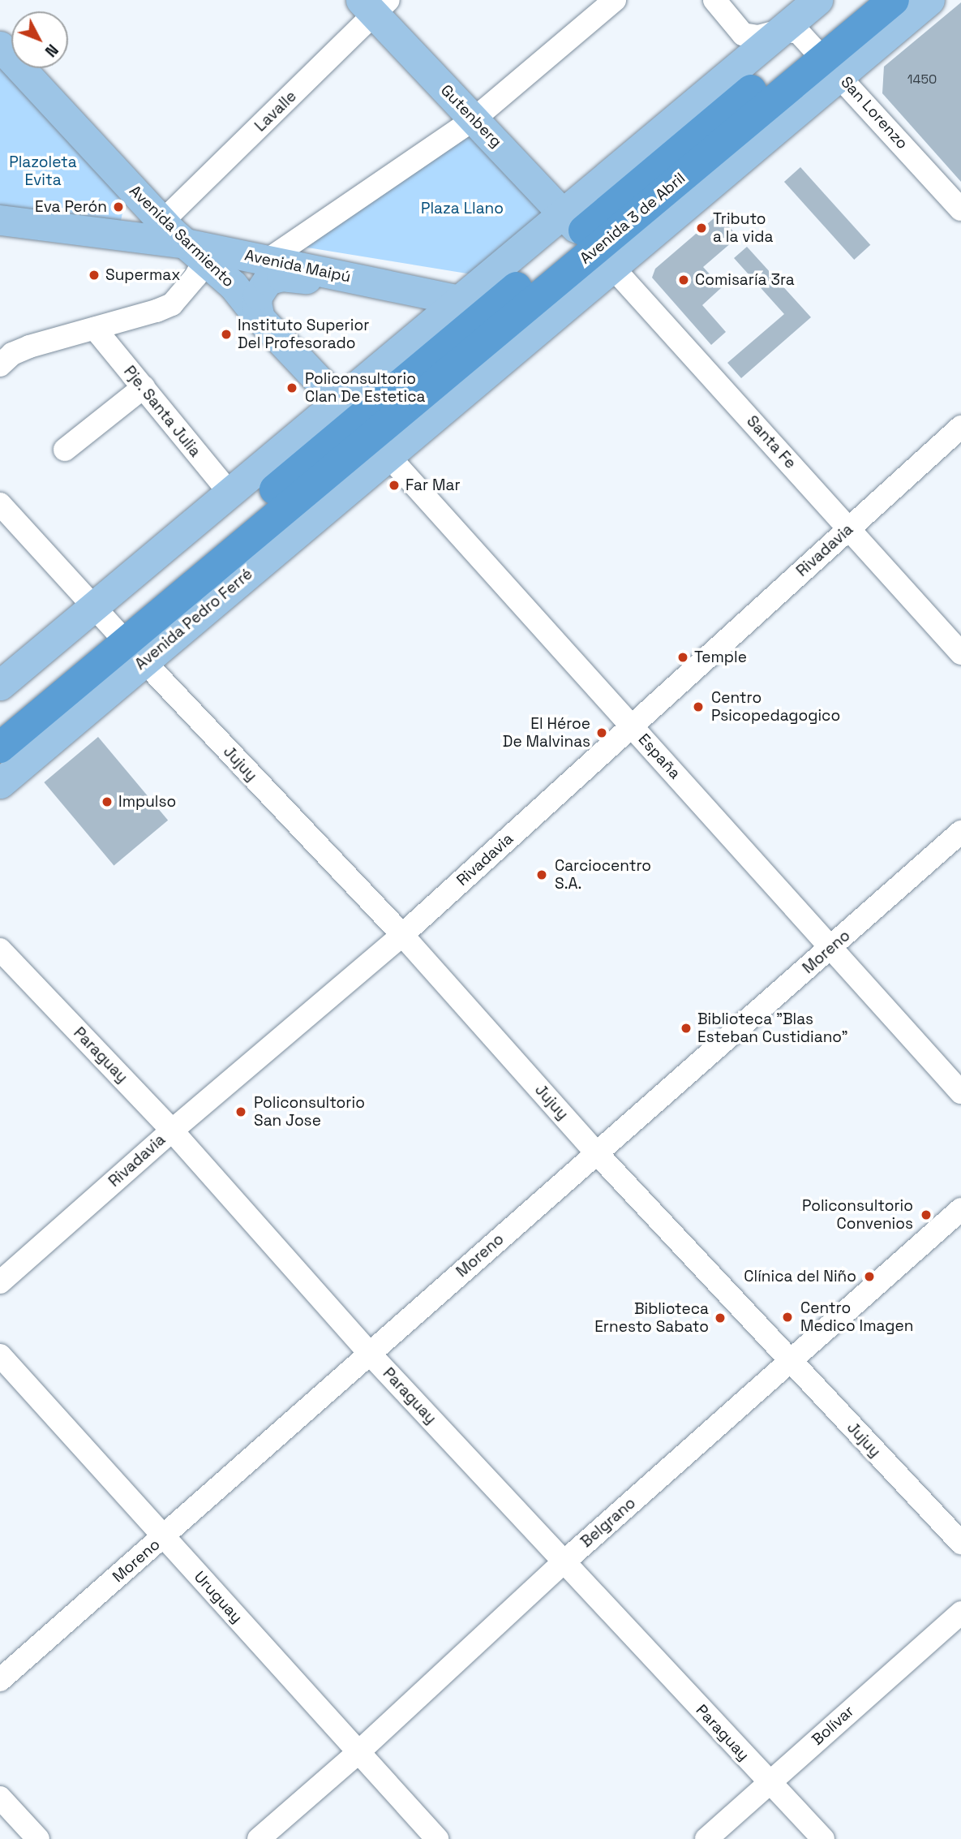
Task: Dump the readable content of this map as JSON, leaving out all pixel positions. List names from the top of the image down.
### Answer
{
  "streets": {
    "highway": ["Avenida 3 de Abril", "Avenida Pedro Ferré"],
    "main road": ["Gutenberg", "Avenida Sarmiento", "Avenida Maipú"],
    "street": [
      "Lavalle",
      "San Lorenzo",
      "Pje. Santa Julia",
      "Santa Fe",
      "Rivadavia",
      "España",
      "Jujuy",
      "Moreno",
      "Paraguay",
      "Belgrano",
      "Uruguay",
      "Bolívar"
    ]
  },
  "crossings": [
    ["Lavalle", "Gutenberg"],
    ["Lavalle", "Avenida Sarmiento"],
    ["San Lorenzo", "Avenida 3 de Abril"],
    ["Gutenberg", "Avenida 3 de Abril"],
    ["Gutenberg", "Santa Fe"],
    ["Avenida 3 de Abril", "Avenida Sarmiento"],
    ["Avenida 3 de Abril", "Avenida Maipú"],
    ["Avenida 3 de Abril", "Santa Fe"],
    ["Avenida 3 de Abril", "Avenida Pedro Ferré"],
    ["Avenida 3 de Abril", "España"],
    ["Avenida Sarmiento", "Avenida Maipú"],
    ["Avenida Sarmiento", "Avenida Pedro Ferré"],
    ["Avenida Sarmiento", "España"],
    ["Pje. Santa Julia", "Avenida Pedro Ferré"],
    ["Santa Fe", "Rivadavia"],
    ["Rivadavia", "España"],
    ["Rivadavia", "Jujuy"],
    ["Rivadavia", "Paraguay"],
    ["Avenida Pedro Ferré", "España"],
    ["Avenida Pedro Ferré", "Jujuy"],
    ["España", "Moreno"],
    ["Jujuy", "Moreno"],
    ["Jujuy", "Belgrano"],
    ["Moreno", "Paraguay"],
    ["Moreno", "Uruguay"],
    ["Paraguay", "Belgrano"],
    ["Paraguay", "Bolívar"],
    ["Belgrano", "Uruguay"]
  ],
  "parks": ["Plazoleta Evita", "Plaza Llano"],
  "places": [
    "Eva Perón",
    "Tributo a la vida",
    "Supermax",
    "Comisaría 3ra",
    "Instituto Superior Del Profesorado",
    "Policonsultorio Clan De Estetica",
    "Far Mar",
    "Temple",
    "Centro Psicopedagogico",
    "El Héroe De Malvinas",
    "Impulso",
    "Carciocentro S.A.",
    "Biblioteca \"Blas Esteban Custidiano\"",
    "Policonsultorio San Jose",
    "Policonsultorio Convenios",
    "Clínica del Niño",
    "Centro Medico Imagen",
    "Biblioteca Ernesto Sabato"
  ],
  "house_numbers": ["1450"],
  "north": "bottom right"
}
